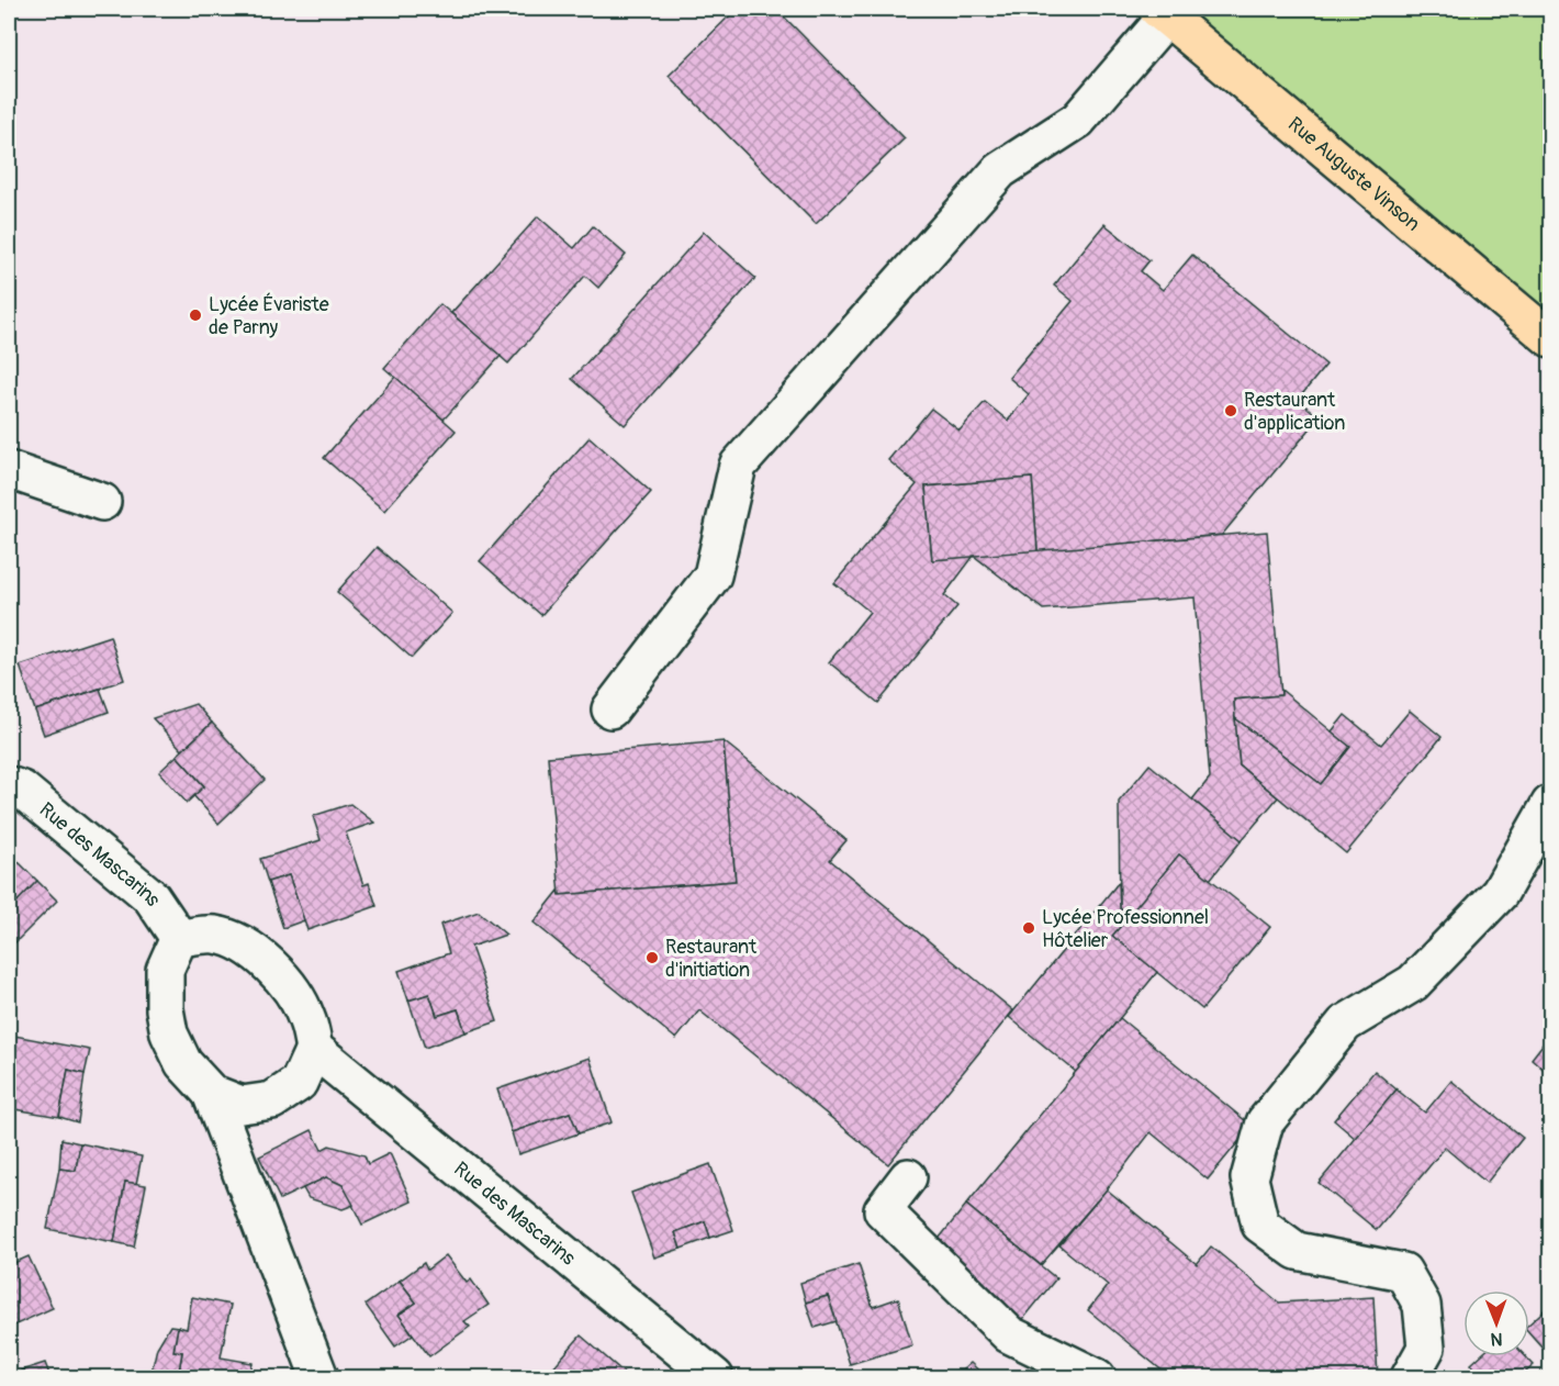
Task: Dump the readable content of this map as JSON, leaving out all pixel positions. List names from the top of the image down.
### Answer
{
  "streets": {
    "main road": ["Rue Auguste Vinson"],
    "street": ["Rue des Mascarins"]
  },
  "places": [
    "Lycée Évariste de Parny",
    "Restaurant d'application",
    "Lycée Professionnel Hôtelier",
    "Restaurant d'initiation"
  ],
  "north": "bottom"
}
